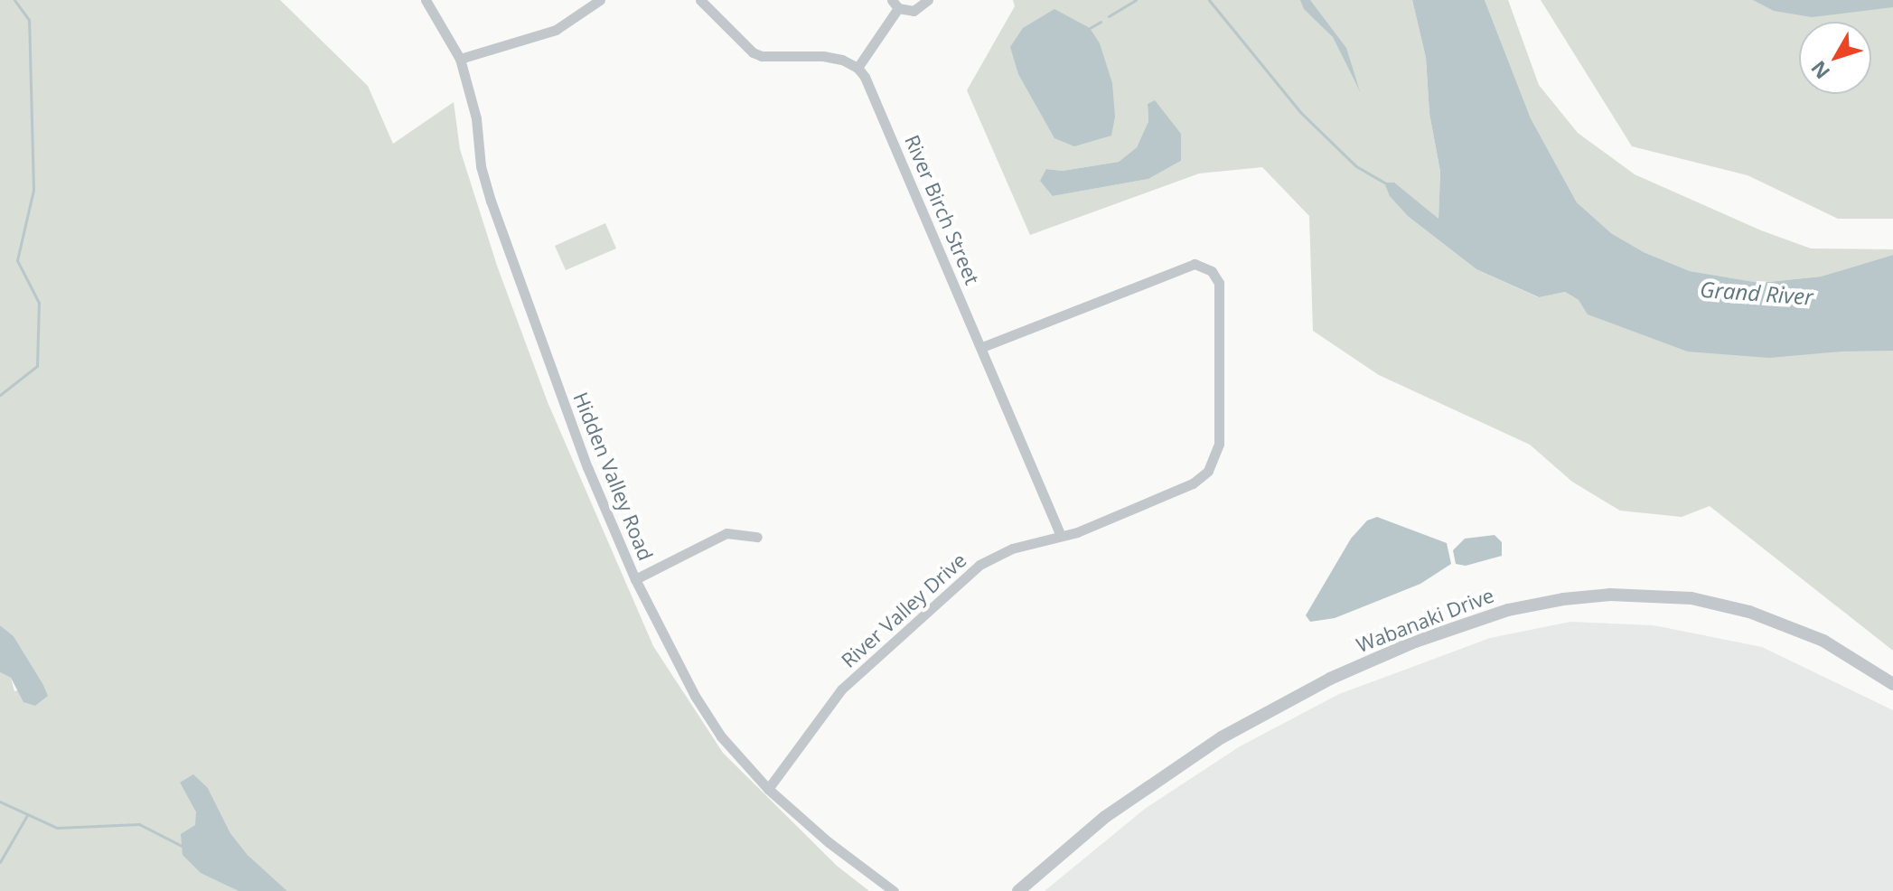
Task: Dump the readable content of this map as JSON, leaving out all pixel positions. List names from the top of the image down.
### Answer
{
  "streets": {
    "street": [
      "River Birch Street",
      "Hidden Valley Road",
      "River Valley Drive",
      "Wabanaki Drive"
    ]
  },
  "crossings": [
    ["River Birch Street", "River Valley Drive"],
    ["Hidden Valley Road", "River Valley Drive"]
  ],
  "water": ["Grand River"],
  "north": "bottom left"
}
